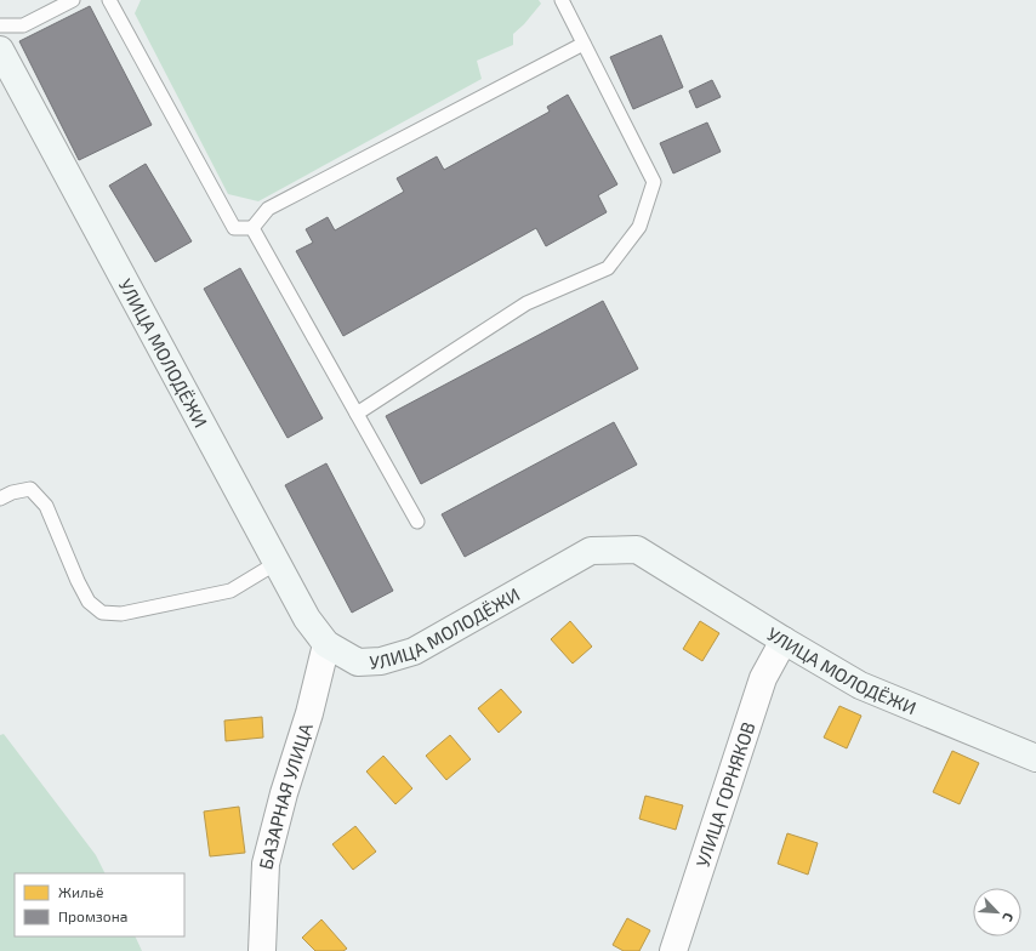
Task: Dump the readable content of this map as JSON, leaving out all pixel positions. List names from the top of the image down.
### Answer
{
  "streets": {
    "main road": ["УЛИЦА МОЛОДЁЖИ"],
    "street": ["УЛИЦА ГОРНЯКОВ", "БАЗАРНАЯ УЛИЦА"]
  },
  "crossings": [
    ["УЛИЦА МОЛОДЁЖИ", "УЛИЦА ГОРНЯКОВ"],
    ["УЛИЦА МОЛОДЁЖИ", "БАЗАРНАЯ УЛИЦА"]
  ],
  "legend": ["Жильё", "Промзона"],
  "north": "bottom right"
}
